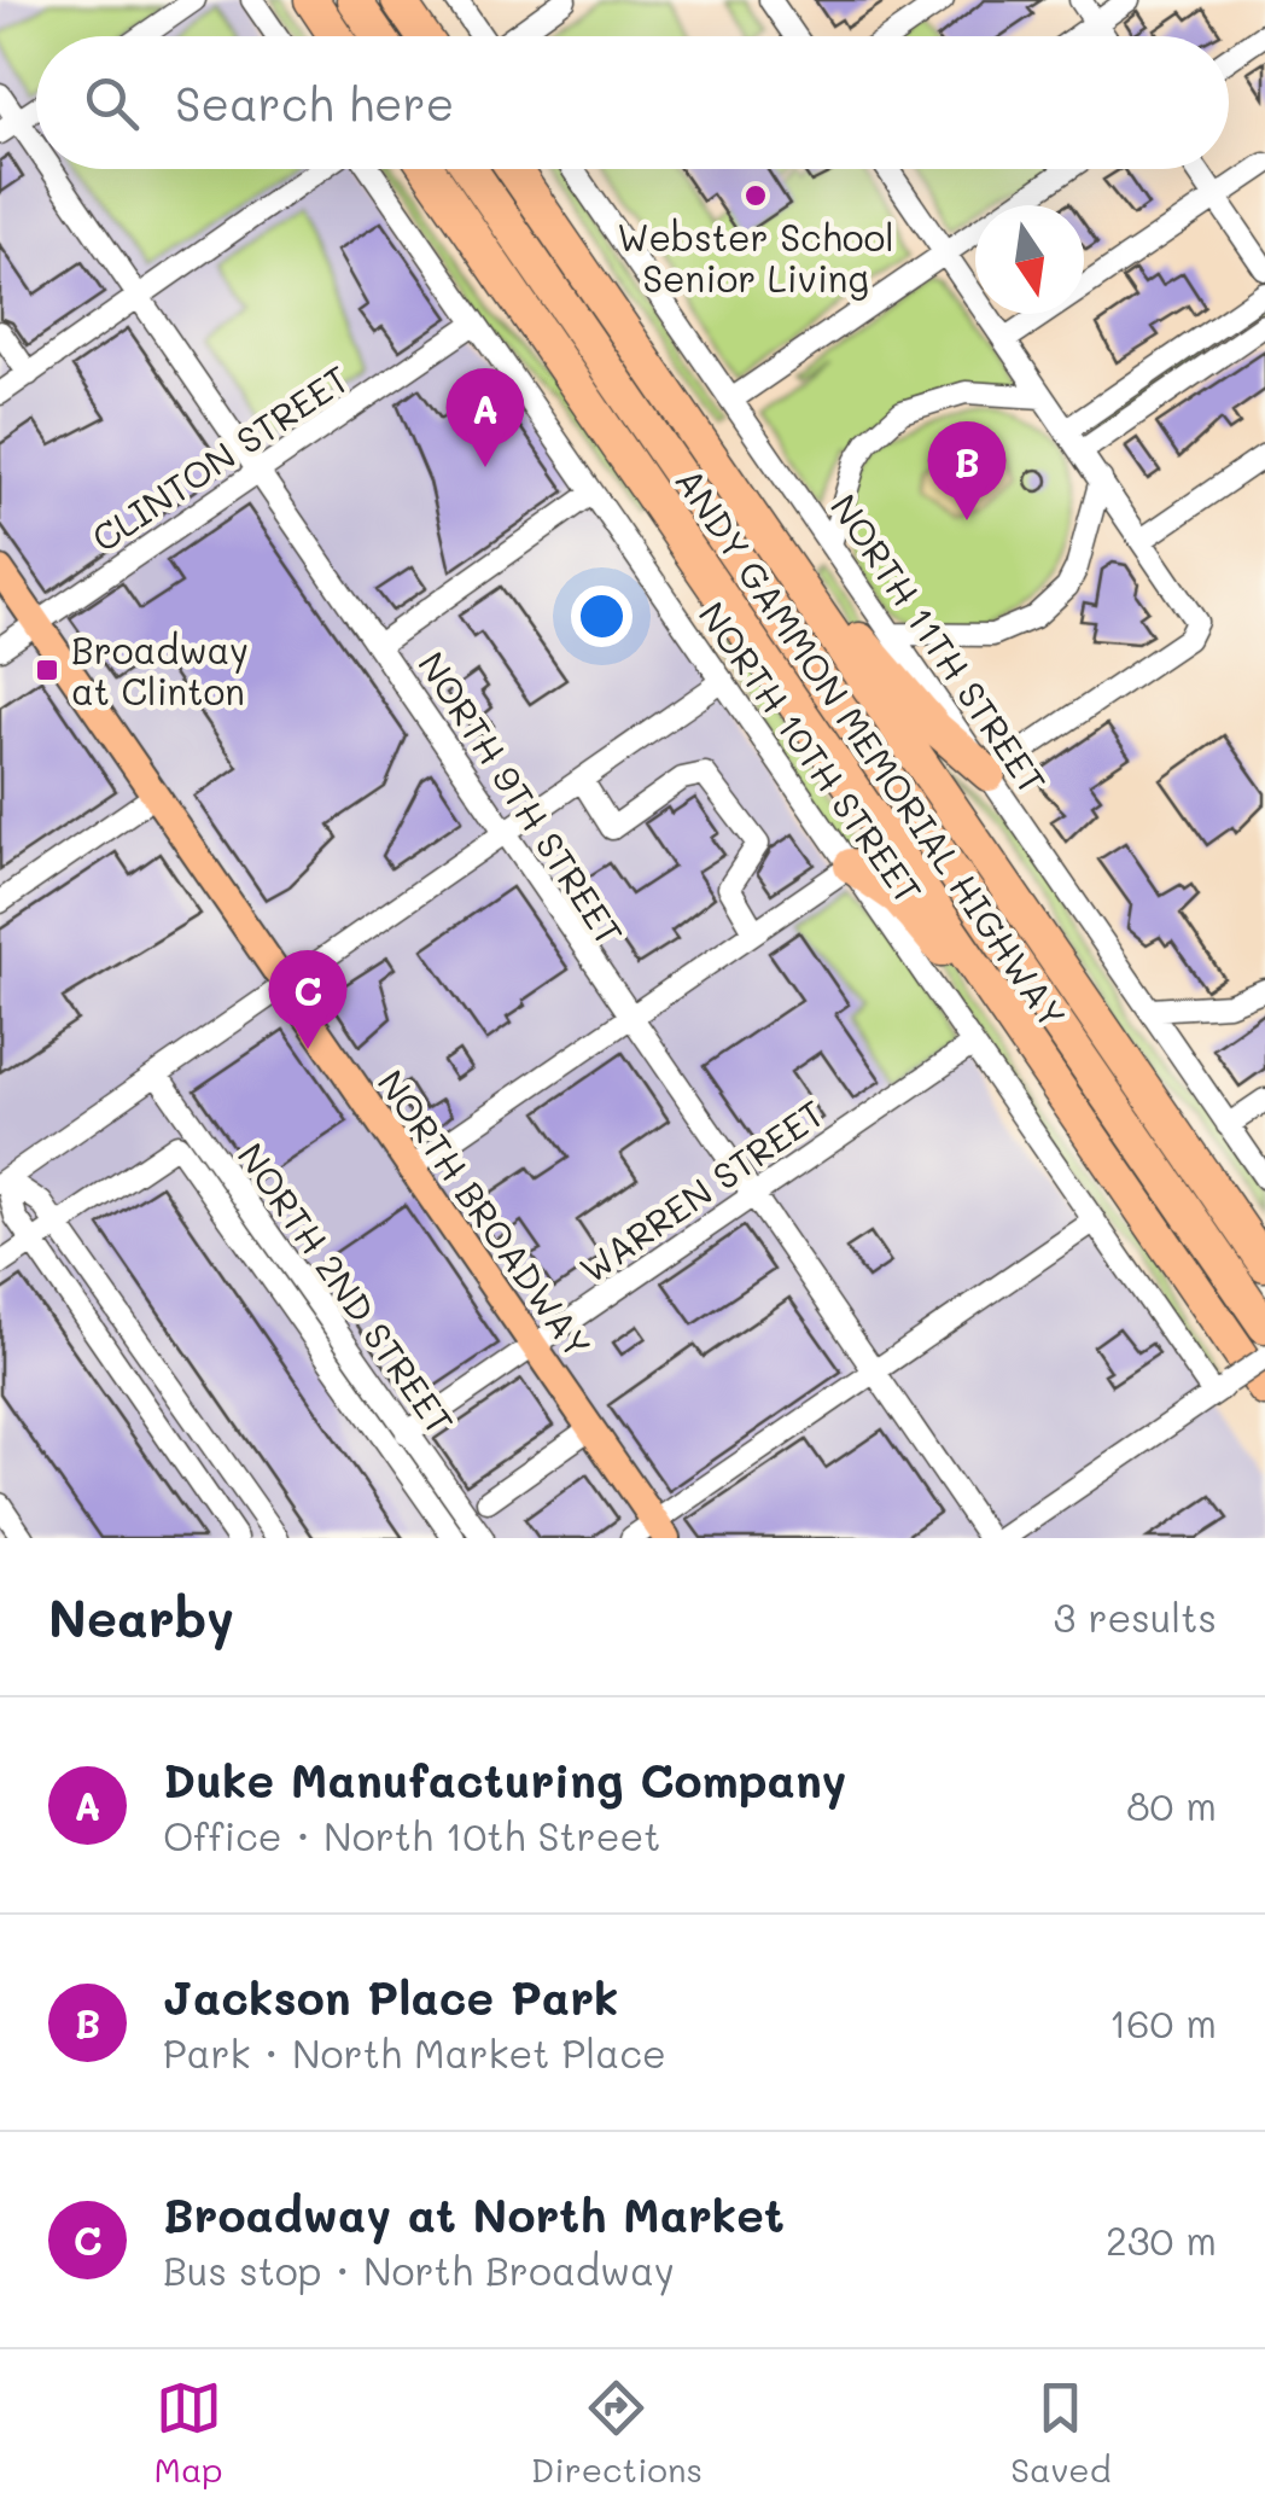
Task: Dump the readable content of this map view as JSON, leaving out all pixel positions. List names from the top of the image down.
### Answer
{
  "streets": {
    "highway": ["ANDY GAMMON MEMORIAL HIGHWAY"],
    "main road": ["NORTH BROADWAY"],
    "street": [
      "CLINTON STREET",
      "NORTH 11TH STREET",
      "NORTH 10TH STREET",
      "NORTH 9TH STREET",
      "WARREN STREET",
      "NORTH 2ND STREET"
    ]
  },
  "crossings": [
    ["CLINTON STREET", "NORTH 10TH STREET"],
    ["CLINTON STREET", "NORTH 9TH STREET"],
    ["CLINTON STREET", "NORTH BROADWAY"],
    ["NORTH 10TH STREET", "WARREN STREET"],
    ["NORTH 9TH STREET", "WARREN STREET"],
    ["WARREN STREET", "NORTH BROADWAY"],
    ["WARREN STREET", "NORTH 2ND STREET"]
  ],
  "places": {
    "other": ["Webster School Senior Living"],
    "transit": ["Broadway at Clinton"]
  },
  "north": "bottom",
  "page": {
    "search": "Search here",
    "pins": ["A", "B", "C"],
    "heading": ["Nearby", "3 results"],
    "list": [
      {
        "mark": "A",
        "name": "Duke Manufacturing Company",
        "note": "Office · North 10th Street",
        "value": "80 m"
      },
      {
        "mark": "B",
        "name": "Jackson Place Park",
        "note": "Park · North Market Place",
        "value": "160 m"
      },
      {
        "mark": "C",
        "name": "Broadway at North Market",
        "note": "Bus stop · North Broadway",
        "value": "230 m"
      }
    ],
    "nav": ["Map", "Directions", "Saved"]
  }
}
